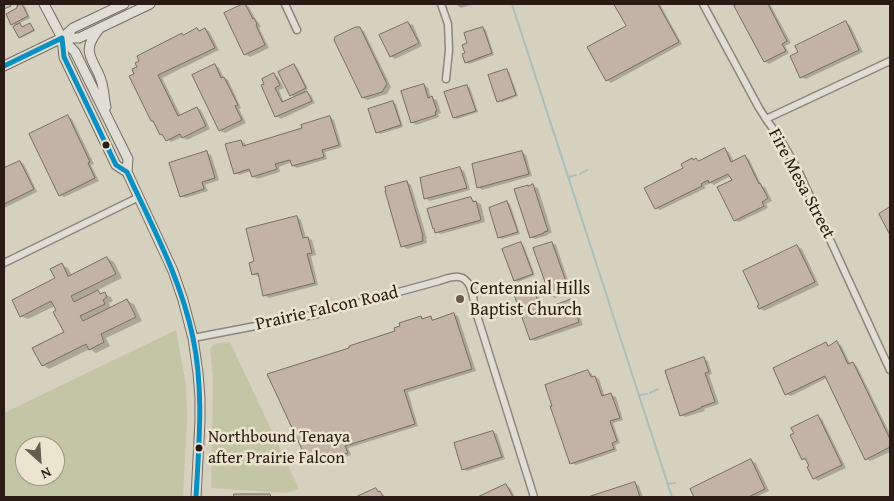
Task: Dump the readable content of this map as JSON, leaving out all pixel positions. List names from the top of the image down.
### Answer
{
  "streets": {
    "street": ["Fire Mesa Street", "Prairie Falcon Road"]
  },
  "places": ["Centennial Hills Baptist Church", "Northbound Tenaya after Prairie Falcon"],
  "north": "bottom right"
}
